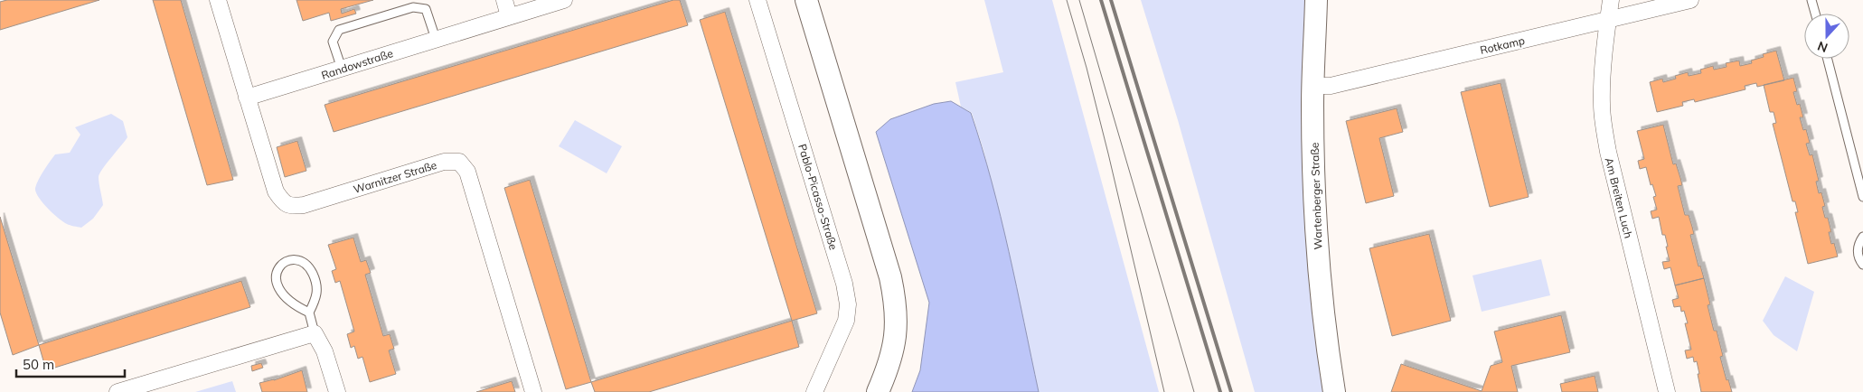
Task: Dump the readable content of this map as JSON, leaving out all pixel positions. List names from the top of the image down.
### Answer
{
  "streets": {
    "main road": ["Wartenberger Straße"],
    "street": [
      "Rotkamp",
      "Randowstraße",
      "Warnitzer Straße",
      "Pablo-Picasso-Straße",
      "Am Breiten Luch"
    ]
  },
  "crossings": [
    ["Rotkamp", "Wartenberger Straße"],
    ["Rotkamp", "Am Breiten Luch"],
    ["Randowstraße", "Warnitzer Straße"]
  ],
  "scale_bar": "50 m",
  "north": "bottom"
}
